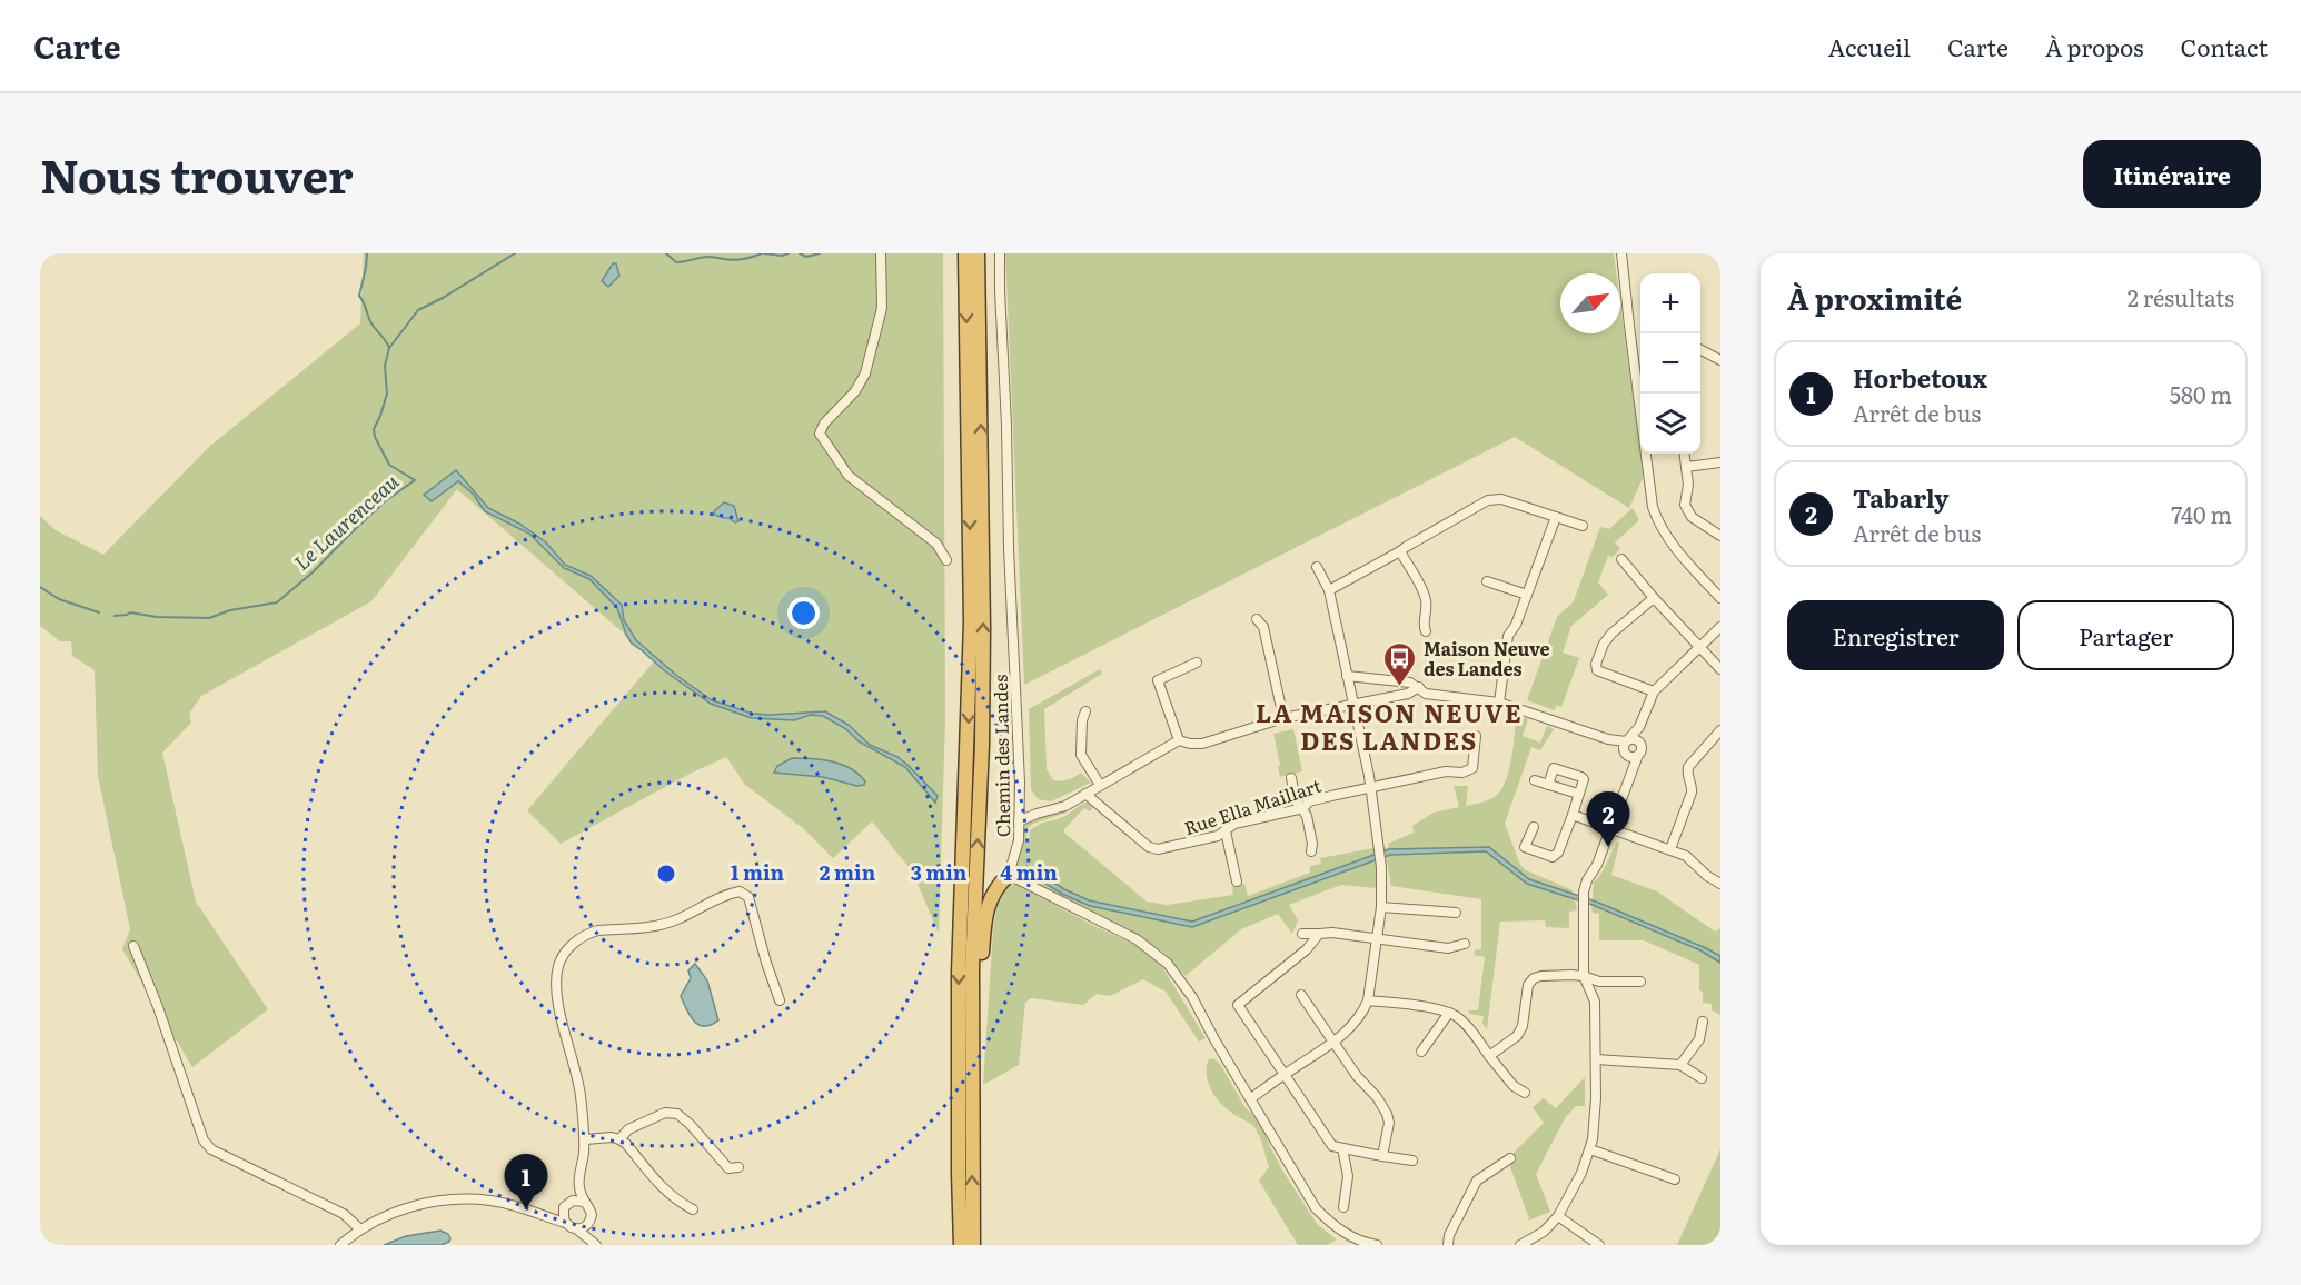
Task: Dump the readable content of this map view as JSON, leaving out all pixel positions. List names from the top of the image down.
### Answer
{
  "streets": {
    "street": ["Chemin des Landes", "Rue Ella Maillart"]
  },
  "districts": ["LA MAISON NEUVE DES LANDES"],
  "water": ["Le Laurenceau"],
  "places": {
    "bus stop": ["Maison Neuve des Landes"]
  },
  "north": "top right",
  "page": {
    "header": "Carte",
    "nav": [
      "Accueil",
      "Carte",
      "À propos",
      "Contact"
    ],
    "title": "Nous trouver",
    "buttons": [
      "Itinéraire",
      ["Enregistrer", "Partager"]
    ],
    "heading": ["À proximité", "2 résultats"],
    "map_buttons": ["+", "−"],
    "list": [
      {
        "mark": "1",
        "name": "Horbetoux",
        "note": "Arrêt de bus",
        "value": "580 m"
      },
      {
        "mark": "2",
        "name": "Tabarly",
        "note": "Arrêt de bus",
        "value": "740 m"
      }
    ],
    "pins": ["2", "1"]
  },
  "rings": [
    "1 min",
    "2 min",
    "3 min",
    "4 min"
  ]
}
